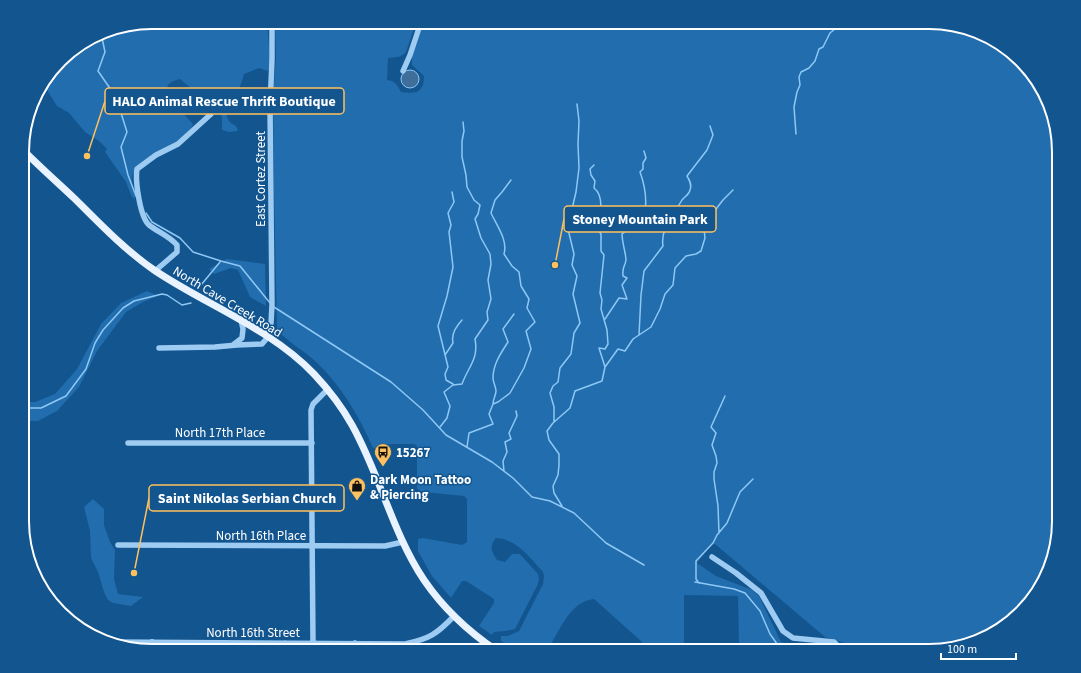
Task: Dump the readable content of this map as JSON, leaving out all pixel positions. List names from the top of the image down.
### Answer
{
  "streets": {
    "main road": ["North Cave Creek Road"],
    "street": [
      "East Cortez Street",
      "North 17th Place",
      "North 16th Place",
      "North 16th Street"
    ]
  },
  "crossings": [
    ["East Cortez Street", "North Cave Creek Road"],
    ["North Cave Creek Road", "North 16th Place"],
    ["North Cave Creek Road", "North 16th Street"]
  ],
  "places": {
    "other": ["HALO Animal Rescue Thrift Boutique", "Stoney Mountain Park", "Saint Nikolas Serbian Church"],
    "bus stop": ["15267"],
    "shop": ["Dark Moon Tattoo & Piercing"]
  },
  "scale_bar": "100 m"
}
